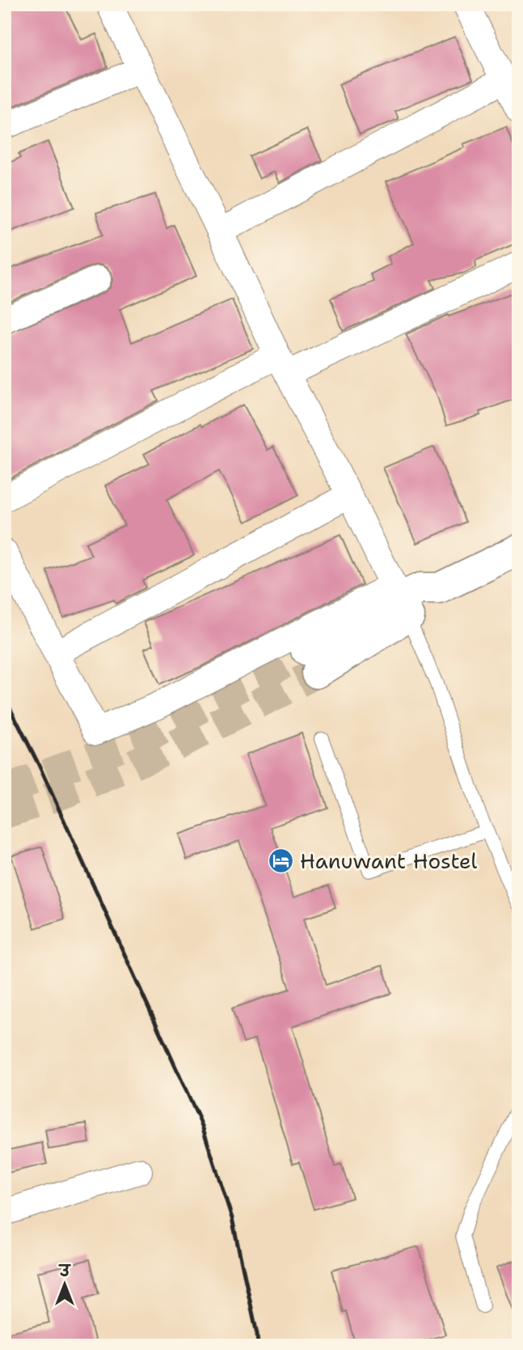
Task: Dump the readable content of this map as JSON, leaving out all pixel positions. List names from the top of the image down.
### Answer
{
  "places": {
    "hotel": ["Hanuwant Hostel"]
  },
  "north": "top"
}
